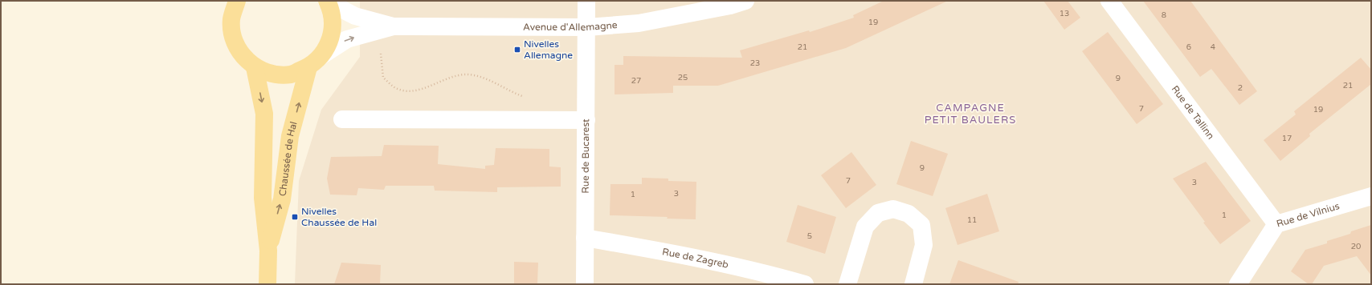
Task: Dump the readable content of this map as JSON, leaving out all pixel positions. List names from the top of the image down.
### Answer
{
  "streets": {
    "main road": ["Chaussée de Hal"],
    "street": [
      "Avenue d'Allemagne",
      "Rue de Tallinn",
      "Rue de Bucarest",
      "Rue de Vilnius",
      "Rue de Zagreb"
    ]
  },
  "crossings": [
    ["Avenue d'Allemagne", "Rue de Bucarest"],
    ["Rue de Tallinn", "Rue de Vilnius"],
    ["Rue de Bucarest", "Rue de Zagreb"]
  ],
  "districts": ["CAMPAGNE PETIT BAULERS"],
  "places": {
    "transit": ["Nivelles Allemagne", "Nivelles Chaussée de Hal"]
  },
  "house_numbers": [
    "13",
    "8",
    "19",
    "21",
    "6",
    "4",
    "23",
    "25",
    "9",
    "27",
    "21",
    "2",
    "7",
    "19",
    "17",
    "9",
    "7",
    "3",
    "3",
    "1",
    "1",
    "11",
    "5",
    "20"
  ]
}
